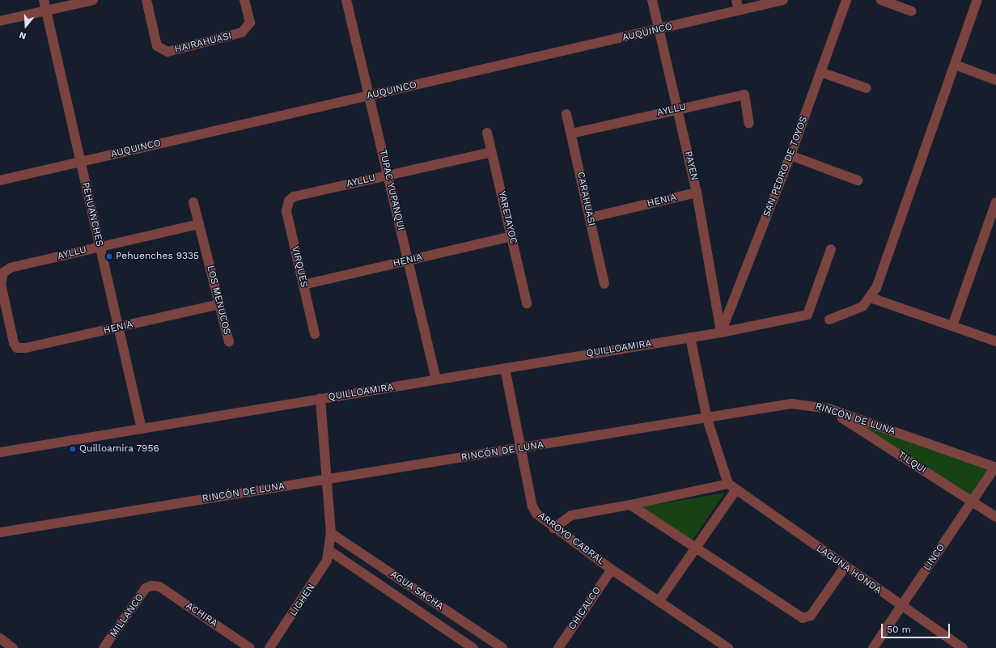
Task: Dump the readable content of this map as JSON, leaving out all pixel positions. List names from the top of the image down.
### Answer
{
  "streets": {
    "street": [
      "AUQUINCO",
      "HAIRAHUASI",
      "AYLLU",
      "PAYEN",
      "SAN PEDRO DE TOYOS",
      "TUPAC YUPANQUI",
      "CARAHUASI",
      "HENIA",
      "PEHUANCHES",
      "YARETAYOC",
      "VIRQUES",
      "LOS MENUCOS",
      "QUILLOAMIRA",
      "RINCÓN DE LUNA",
      "TILQUI",
      "ARROYO CABRAL",
      "LINCO",
      "LAGUNA HONDA",
      "AGUA SACHA",
      "LIGHEN",
      "CHICALCO",
      "ACHIRA",
      "MILLANCO"
    ]
  },
  "crossings": [
    ["AUQUINCO", "PAYEN"],
    ["AUQUINCO", "TUPAC YUPANQUI"],
    ["AUQUINCO", "PEHUANCHES"],
    ["AYLLU", "PAYEN"],
    ["AYLLU", "TUPAC YUPANQUI"],
    ["AYLLU", "CARAHUASI"],
    ["AYLLU", "HENIA"],
    ["AYLLU", "PEHUANCHES"],
    ["AYLLU", "YARETAYOC"],
    ["AYLLU", "VIRQUES"],
    ["AYLLU", "LOS MENUCOS"],
    ["PAYEN", "SAN PEDRO DE TOYOS"],
    ["PAYEN", "HENIA"],
    ["PAYEN", "QUILLOAMIRA"],
    ["SAN PEDRO DE TOYOS", "QUILLOAMIRA"],
    ["TUPAC YUPANQUI", "HENIA"],
    ["TUPAC YUPANQUI", "QUILLOAMIRA"],
    ["CARAHUASI", "HENIA"],
    ["HENIA", "PEHUANCHES"],
    ["HENIA", "YARETAYOC"],
    ["HENIA", "VIRQUES"],
    ["HENIA", "LOS MENUCOS"],
    ["PEHUANCHES", "QUILLOAMIRA"],
    ["QUILLOAMIRA", "ARROYO CABRAL"],
    ["RINCÓN DE LUNA", "TILQUI"],
    ["RINCÓN DE LUNA", "ARROYO CABRAL"],
    ["RINCÓN DE LUNA", "LINCO"],
    ["TILQUI", "LINCO"],
    ["ARROYO CABRAL", "CHICALCO"],
    ["LINCO", "LAGUNA HONDA"],
    ["AGUA SACHA", "LIGHEN"],
    ["ACHIRA", "MILLANCO"]
  ],
  "places": ["Pehuenches 9335", "Quilloamira 7956"],
  "scale_bar": "50 m",
  "north": "bottom"
}
